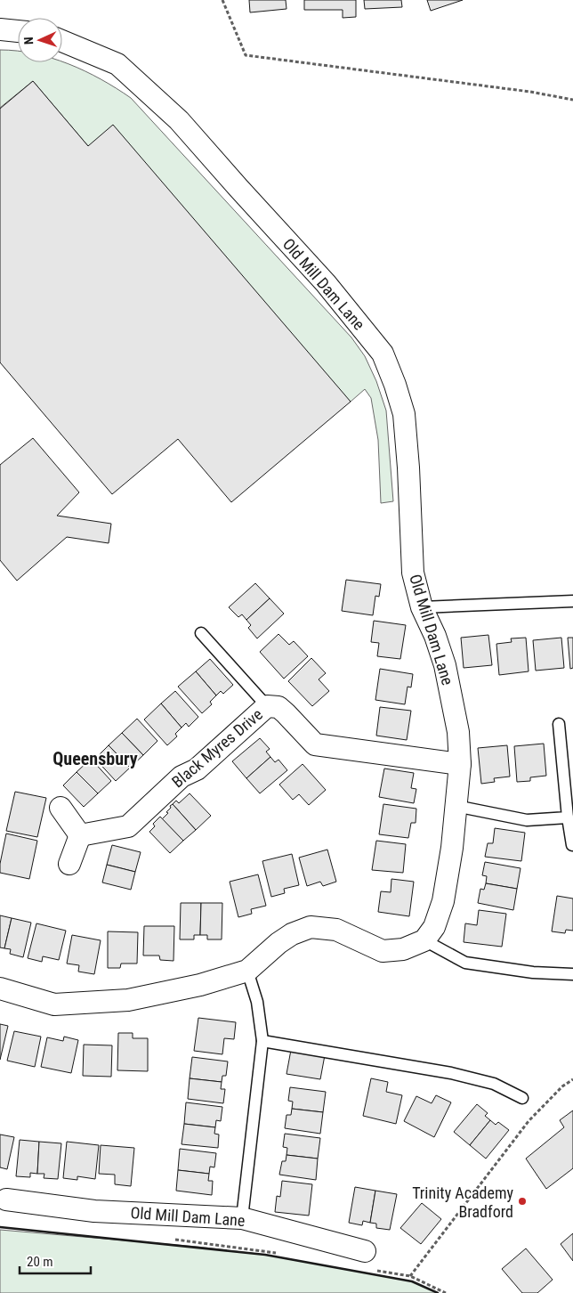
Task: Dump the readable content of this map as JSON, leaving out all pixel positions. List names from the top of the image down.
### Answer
{
  "streets": {
    "street": ["Old Mill Dam Lane", "Black Myres Drive"]
  },
  "crossings": [
    ["Old Mill Dam Lane", "Black Myres Drive"]
  ],
  "districts": ["Queensbury"],
  "places": ["Trinity Academy Bradford"],
  "scale_bar": "20 m",
  "north": "left"
}
